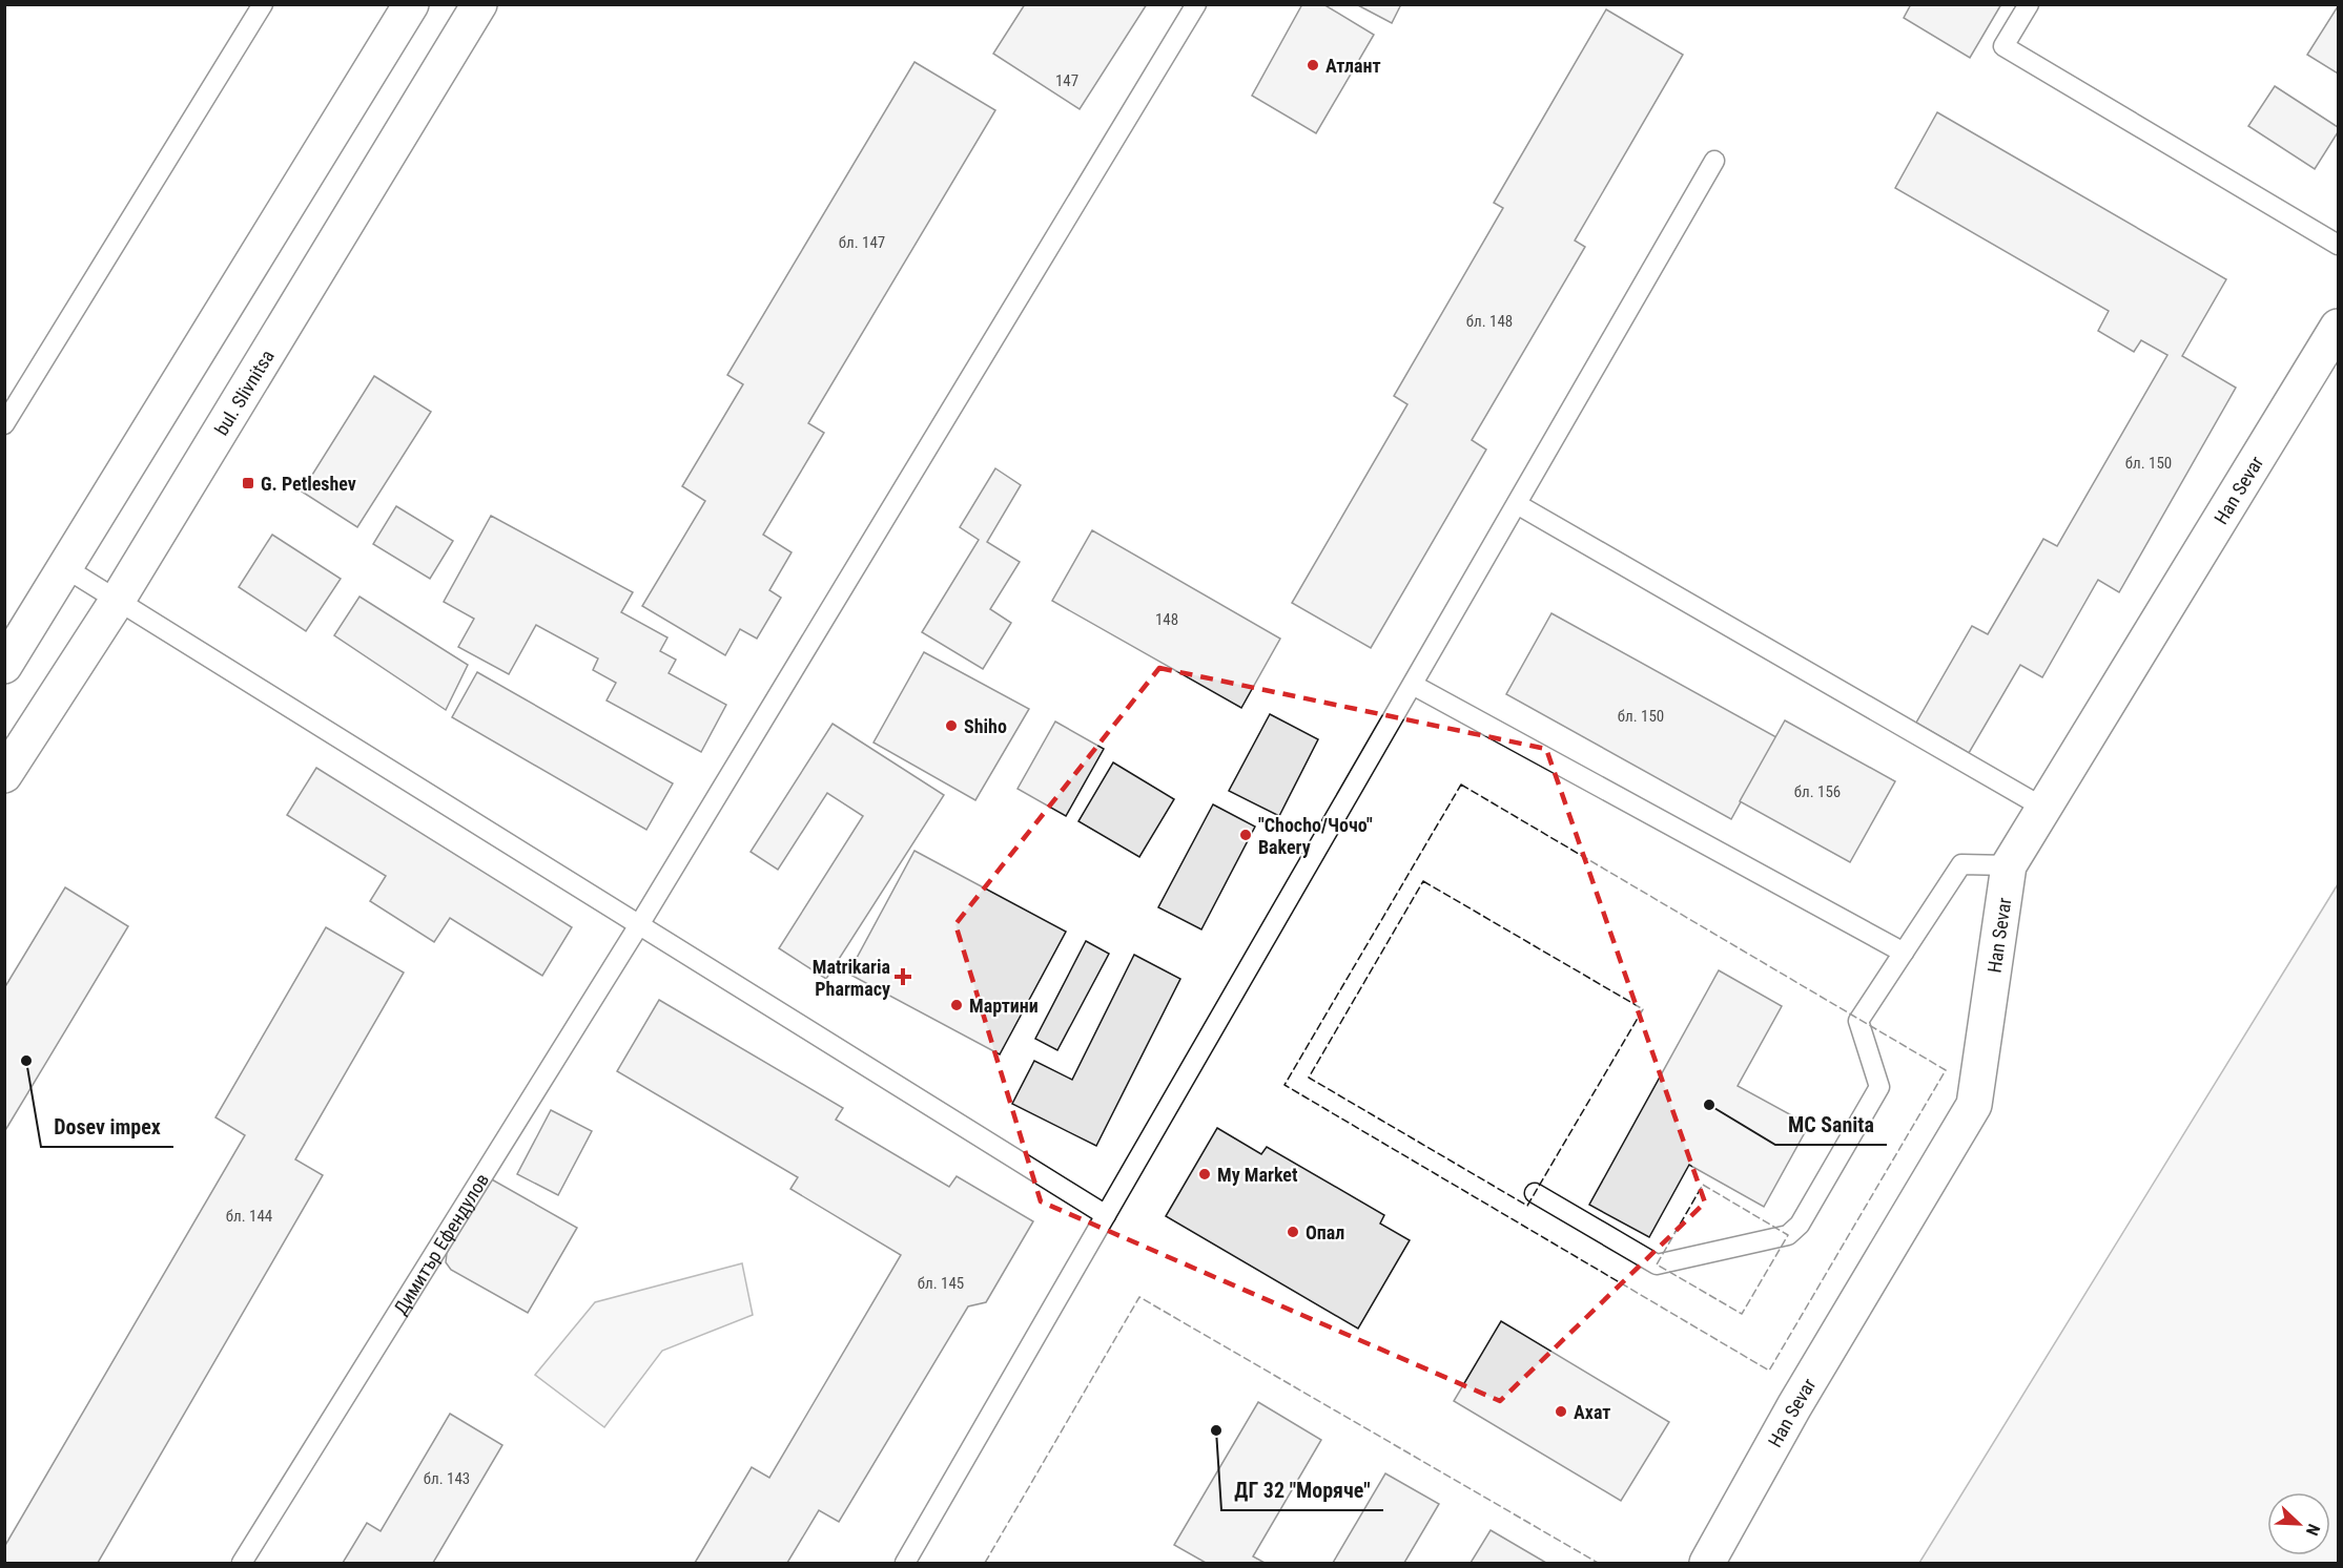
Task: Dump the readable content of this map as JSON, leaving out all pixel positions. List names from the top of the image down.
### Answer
{
  "streets": {
    "main road": ["bul. Slivnitsa", "Han Sevar"],
    "lane": ["Димитър Ефендулов"]
  },
  "places": {
    "other": [
      "Атлант",
      "Shiho",
      "\"Chocho/Чочо\" Bakery",
      "Мартини",
      "Dosev impex",
      "MC Sanita",
      "My Market",
      "Опал",
      "Ахат",
      "ДГ 32 \"Моряче\""
    ],
    "transit": ["G. Petleshev"],
    "health": ["Matrikaria Pharmacy"]
  },
  "house_numbers": [
    "147",
    "бл. 147",
    "бл. 148",
    "бл. 150",
    "148",
    "бл. 150",
    "бл. 156",
    "бл. 144",
    "бл. 145",
    "бл. 143"
  ],
  "north": "bottom right"
}
